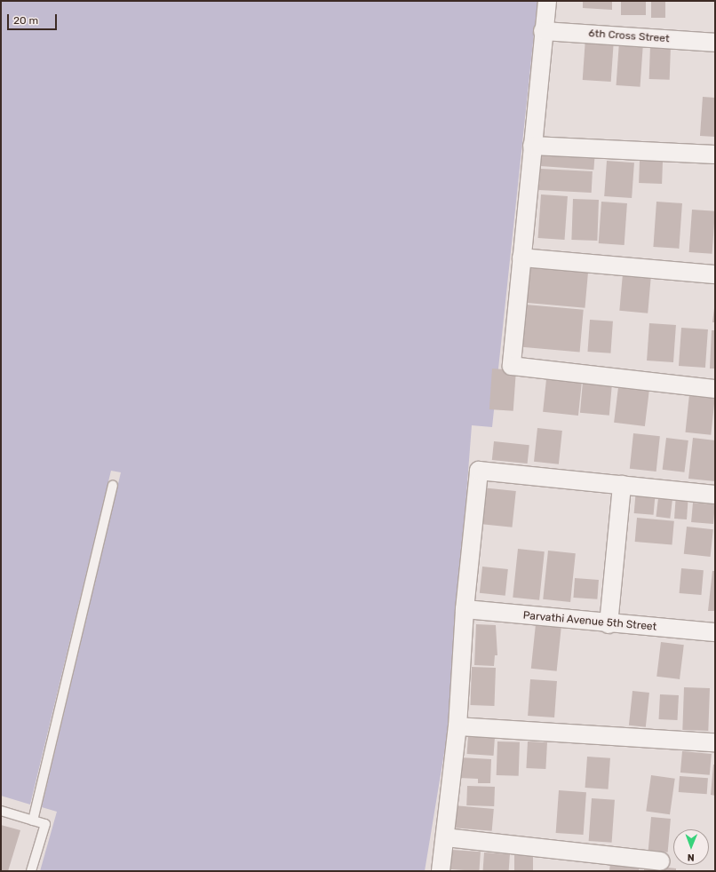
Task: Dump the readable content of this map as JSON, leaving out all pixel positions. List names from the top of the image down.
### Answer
{
  "streets": {
    "street": ["6th Cross Street", "Parvathi Avenue 5th Street"]
  },
  "scale_bar": "20 m",
  "north": "bottom"
}
